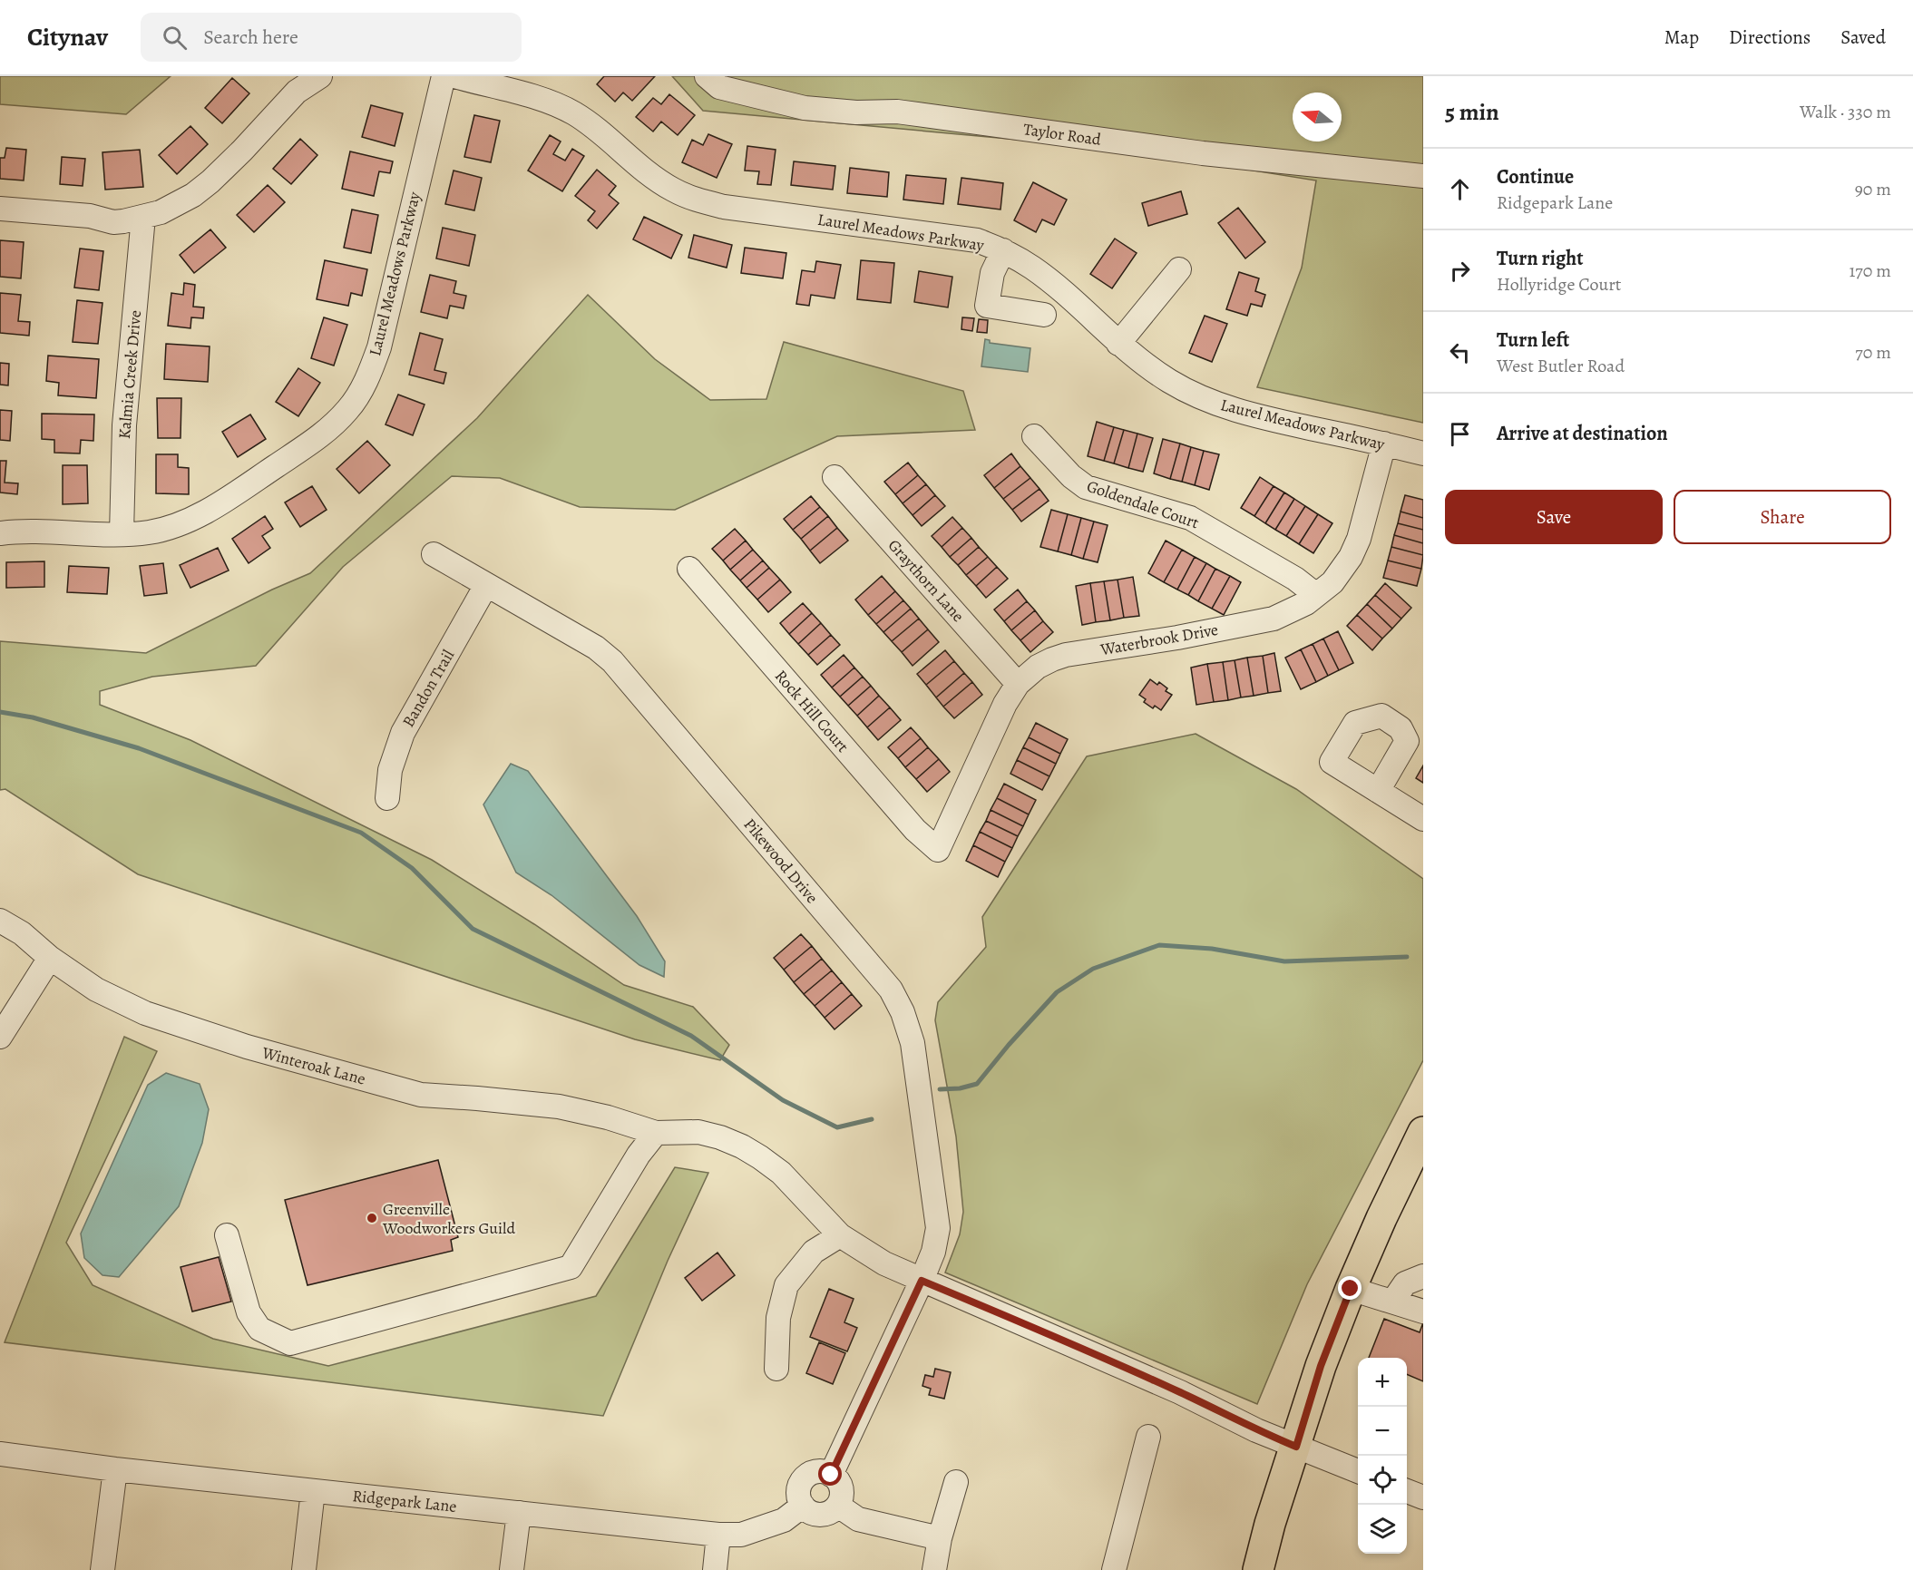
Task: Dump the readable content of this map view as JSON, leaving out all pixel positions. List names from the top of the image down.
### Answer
{
  "streets": {
    "street": [
      "Taylor Road",
      "Laurel Meadows Parkway",
      "Kalmia Creek Drive",
      "Goldendale Court",
      "Graythorn Lane",
      "Waterbrook Drive",
      "Bandon Trail",
      "Rock Hill Court",
      "Pikewood Drive",
      "Winteroak Lane",
      "Ridgepark Lane"
    ]
  },
  "crossings": [
    ["Laurel Meadows Parkway", "Kalmia Creek Drive"],
    ["Laurel Meadows Parkway", "Waterbrook Drive"],
    ["Goldendale Court", "Waterbrook Drive"],
    ["Graythorn Lane", "Waterbrook Drive"],
    ["Waterbrook Drive", "Rock Hill Court"],
    ["Bandon Trail", "Pikewood Drive"],
    ["Pikewood Drive", "Winteroak Lane"]
  ],
  "places": ["Greenville Woodworkers Guild"],
  "north": "left",
  "page": {
    "header": "Citynav",
    "search": "Search here",
    "nav": ["Map", "Directions", "Saved"],
    "heading": ["5 min", "Walk · 330 m"],
    "list": [
      ["Continue", "Ridgepark Lane", "90 m"],
      ["Turn right", "Hollyridge Court", "170 m"],
      ["Turn left", "West Butler Road", "70 m"],
      "Arrive at destination"
    ],
    "buttons": ["Save", "Share"],
    "map_buttons": ["+", "−"]
  }
}
